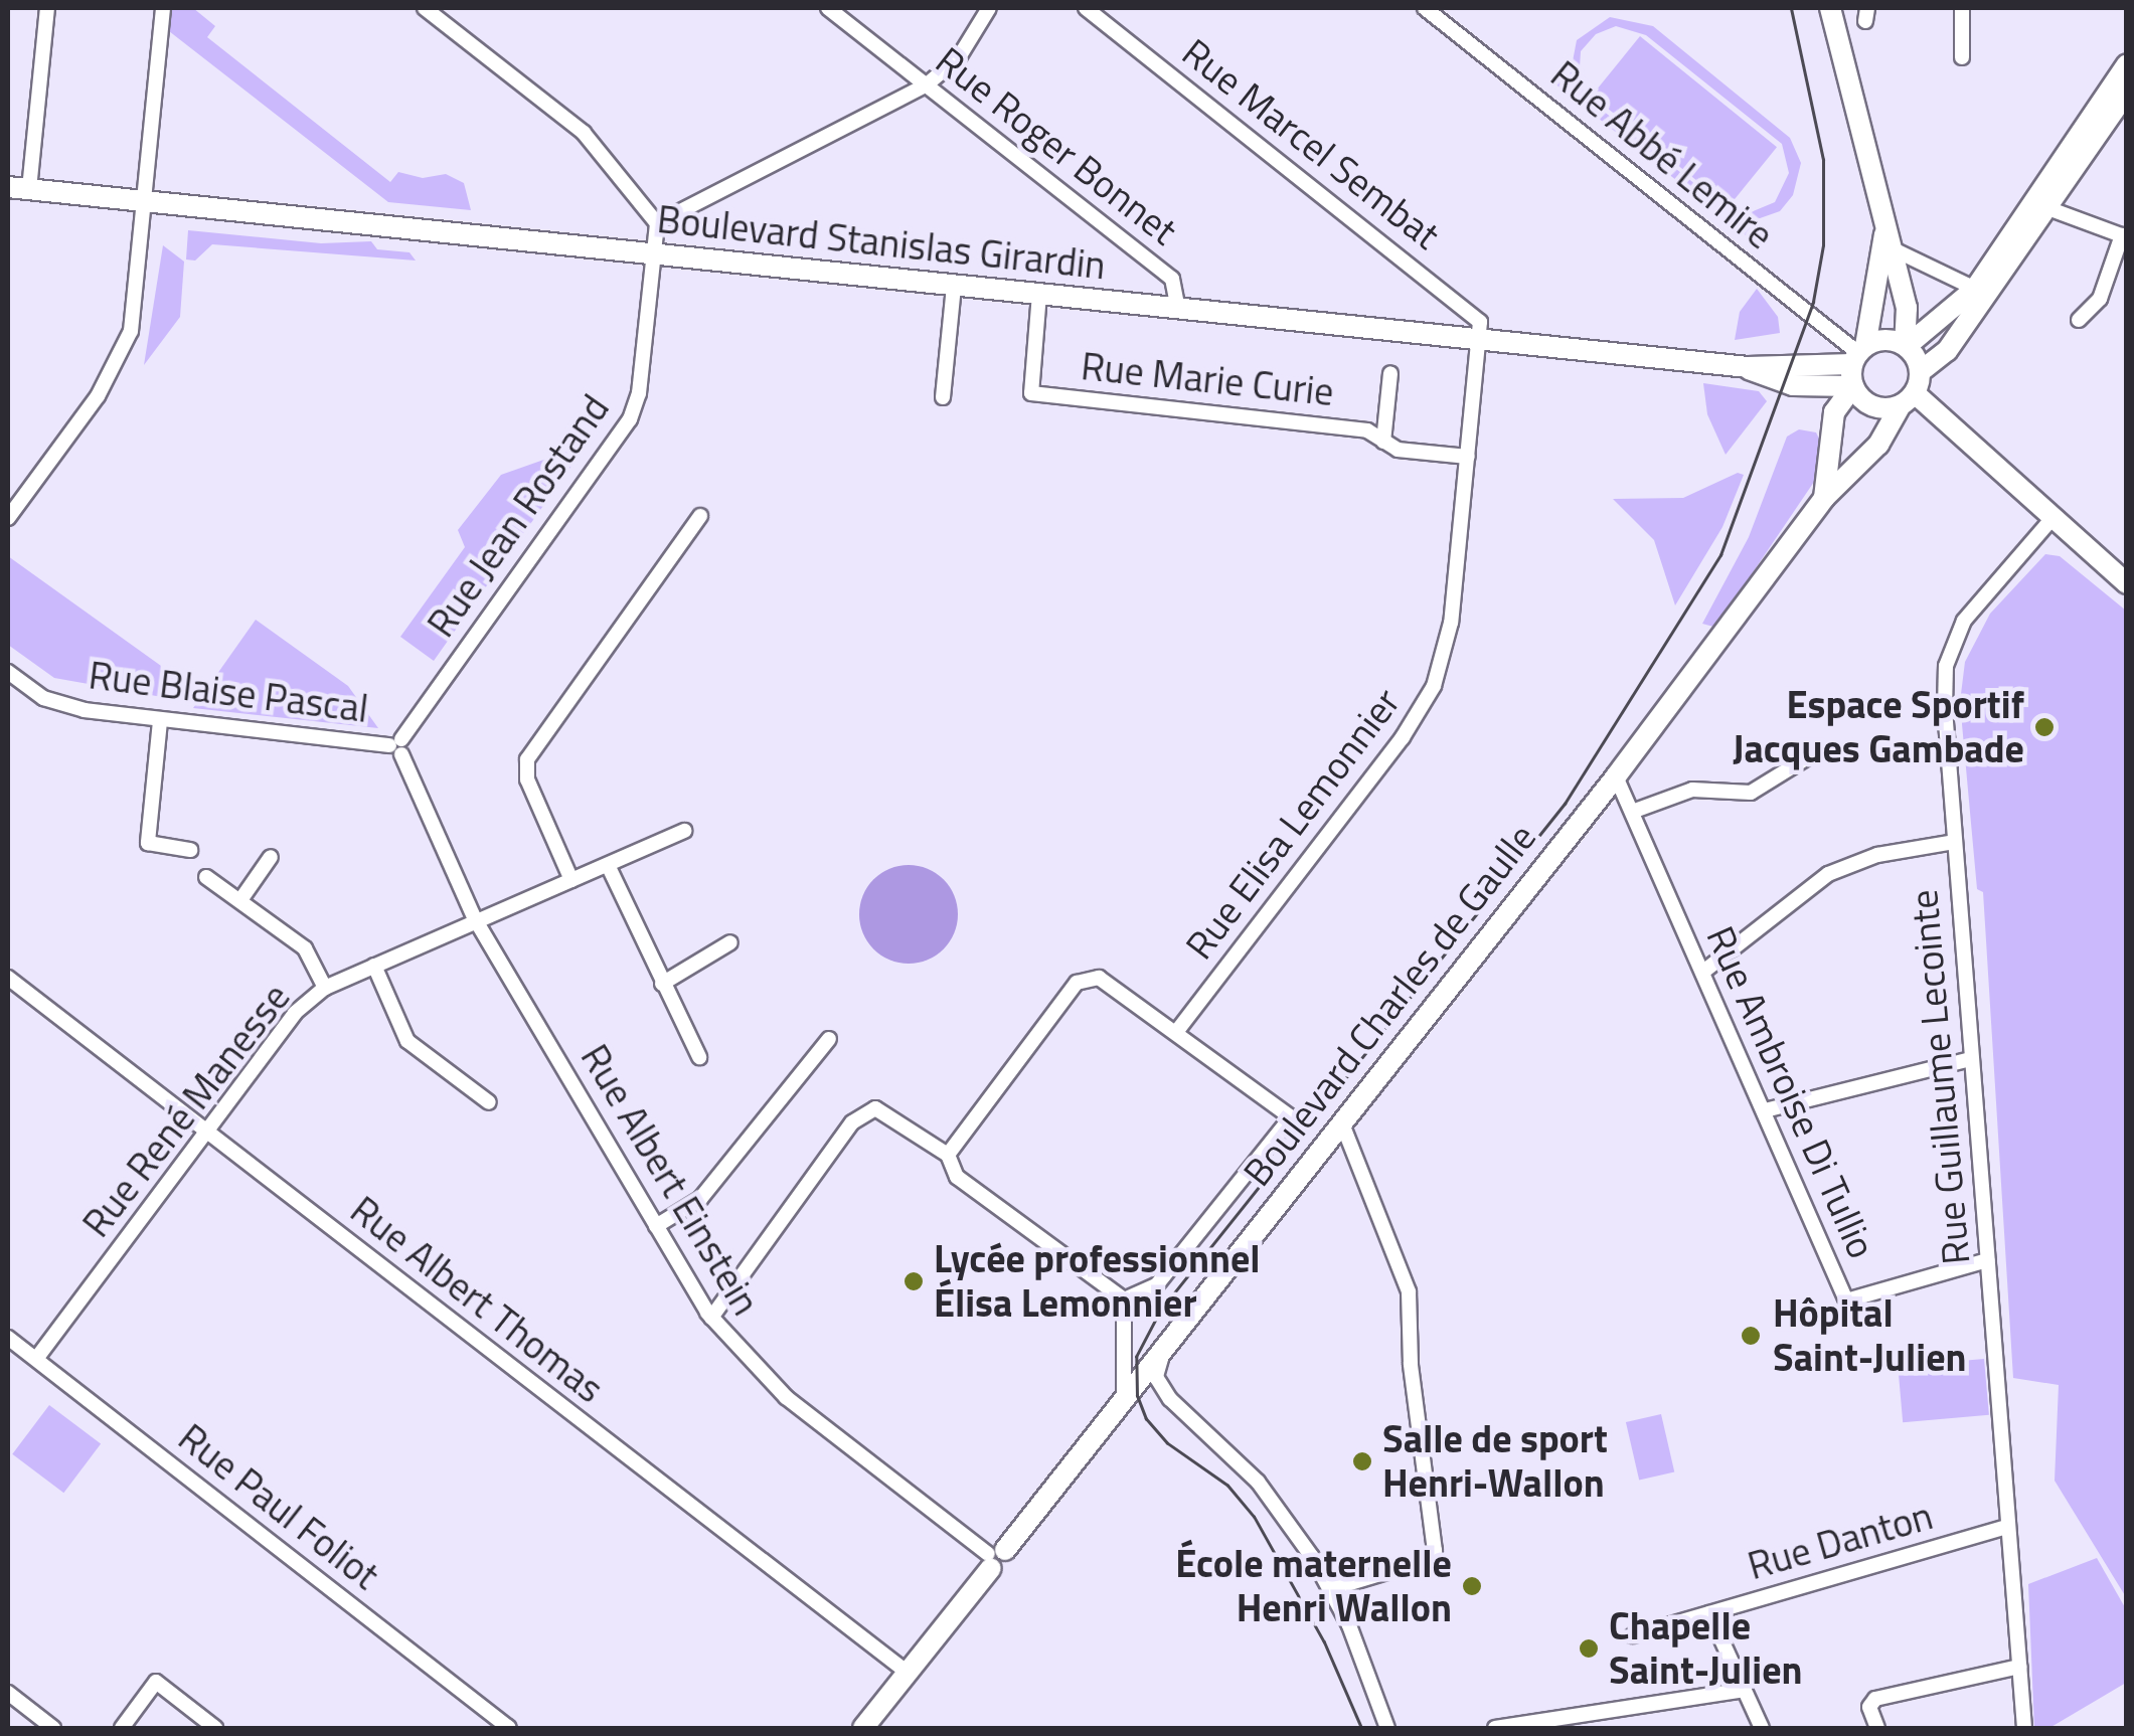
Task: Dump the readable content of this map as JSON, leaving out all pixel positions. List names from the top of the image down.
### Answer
{
  "streets": {
    "main road": ["Boulevard Stanislas Girardin", "Boulevard Charles de Gaulle"],
    "street": [
      "Rue Marcel Sembat",
      "Rue Roger Bonnet",
      "Rue Abbé Lemire",
      "Rue Marie Curie",
      "Rue Jean Rostand",
      "Rue Blaise Pascal",
      "Rue Elisa Lemonnier",
      "Rue Guillaume Lecointe",
      "Rue Ambroise Di Tullio",
      "Rue René Manesse",
      "Rue Albert Einstein",
      "Rue Albert Thomas",
      "Rue Paul Foliot",
      "Rue Danton"
    ]
  },
  "crossings": [
    ["Rue Marcel Sembat", "Boulevard Stanislas Girardin"],
    ["Rue Marcel Sembat", "Rue Elisa Lemonnier"],
    ["Rue Roger Bonnet", "Boulevard Stanislas Girardin"],
    ["Rue Abbé Lemire", "Boulevard Stanislas Girardin"],
    ["Rue Abbé Lemire", "Boulevard Charles de Gaulle"],
    ["Boulevard Stanislas Girardin", "Rue Marie Curie"],
    ["Boulevard Stanislas Girardin", "Rue Jean Rostand"],
    ["Boulevard Stanislas Girardin", "Rue Elisa Lemonnier"],
    ["Boulevard Stanislas Girardin", "Boulevard Charles de Gaulle"],
    ["Rue Marie Curie", "Rue Elisa Lemonnier"],
    ["Rue Jean Rostand", "Rue Blaise Pascal"],
    ["Rue Jean Rostand", "Rue Albert Einstein"],
    ["Rue Blaise Pascal", "Rue Albert Einstein"],
    ["Boulevard Charles de Gaulle", "Rue Ambroise Di Tullio"],
    ["Boulevard Charles de Gaulle", "Rue Albert Einstein"],
    ["Boulevard Charles de Gaulle", "Rue Albert Thomas"],
    ["Rue Guillaume Lecointe", "Rue Ambroise Di Tullio"],
    ["Rue Guillaume Lecointe", "Rue Danton"],
    ["Rue René Manesse", "Rue Albert Einstein"],
    ["Rue René Manesse", "Rue Albert Thomas"],
    ["Rue René Manesse", "Rue Paul Foliot"]
  ],
  "places": [
    "Espace Sportif Jacques Gambade",
    "Lycée professionnel Élisa Lemonnier",
    "Hôpital Saint-Julien",
    "Salle de sport Henri-Wallon",
    "École maternelle Henri Wallon",
    "Chapelle Saint-Julien"
  ]
}
